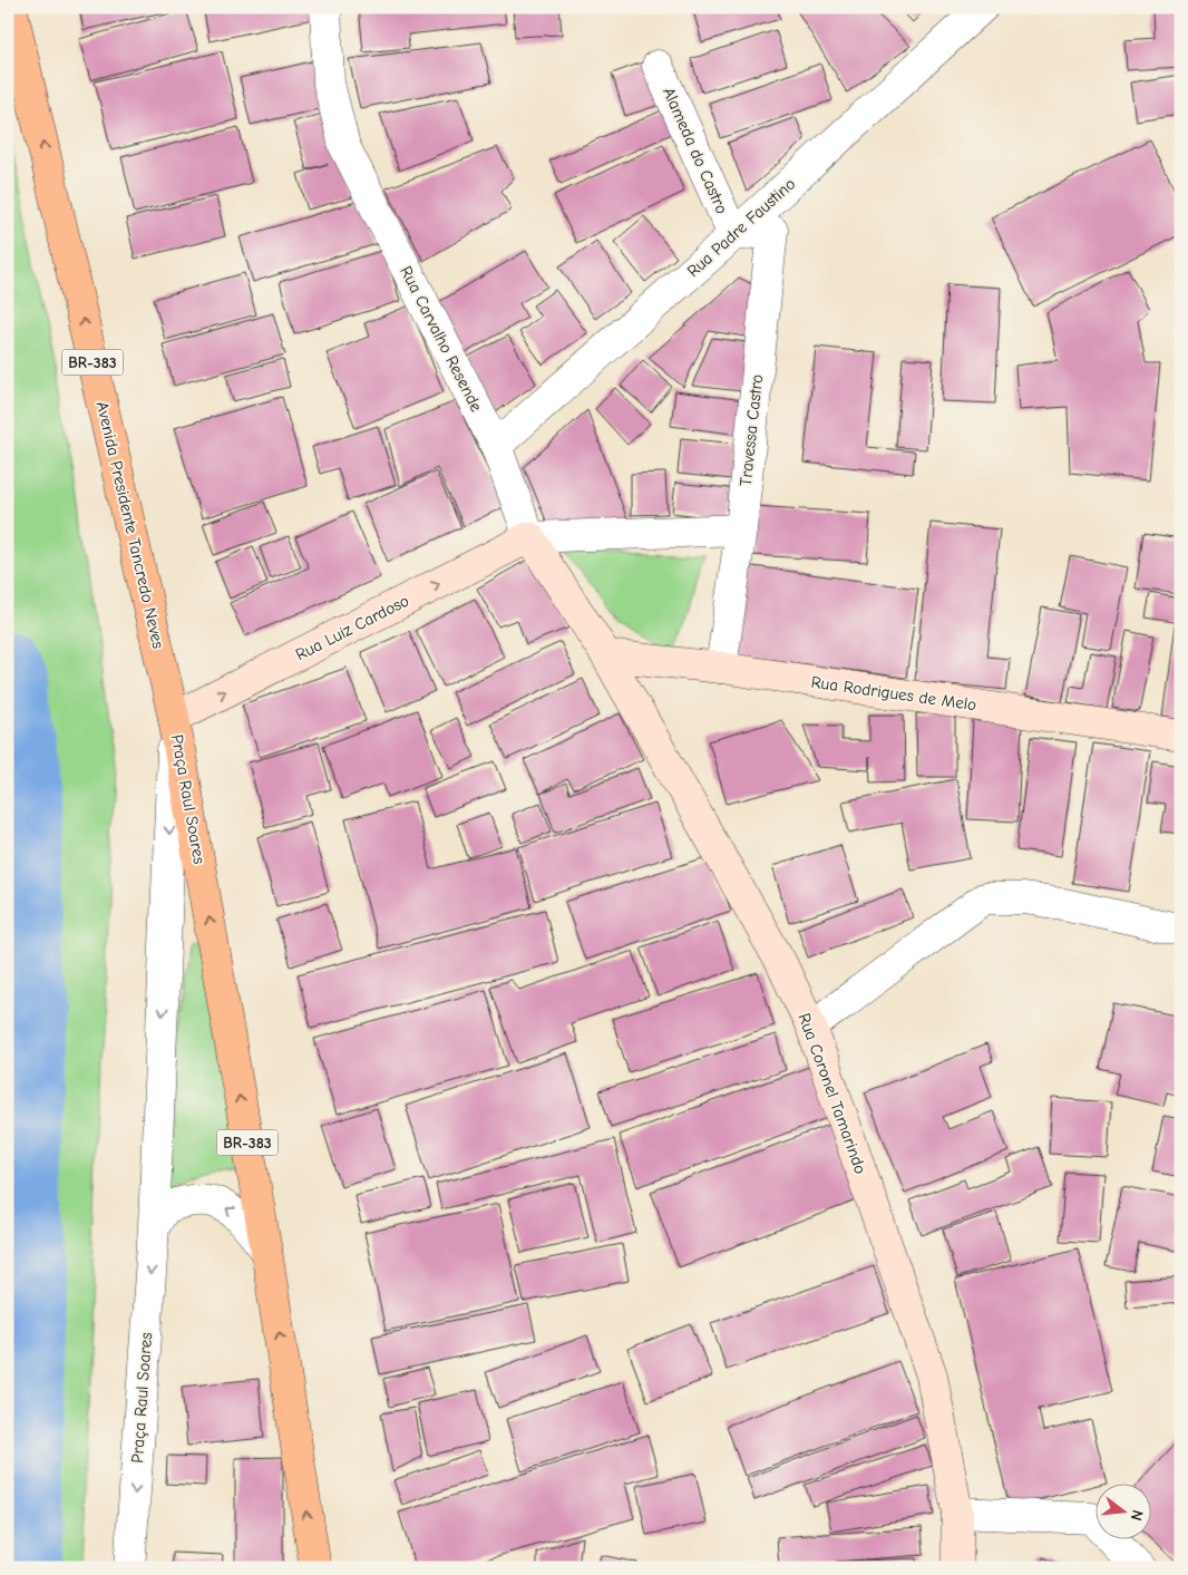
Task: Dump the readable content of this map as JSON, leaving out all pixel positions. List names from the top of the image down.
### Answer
{
  "streets": {
    "highway": ["BR-383", "Avenida Presidente Tancredo Neves", "Praça Raul Soares"],
    "street": [
      "Alameda do Castro",
      "Rua Padre Faustino",
      "Rua Carvalho Resende",
      "Travessa Castro",
      "Rua Luiz Cardoso",
      "Rua Rodrigues de Melo",
      "Rua Coronel Tamarindo"
    ]
  },
  "crossings": [
    ["Alameda do Castro", "Rua Padre Faustino"],
    ["Alameda do Castro", "Travessa Castro"],
    ["Rua Padre Faustino", "Rua Carvalho Resende"],
    ["Rua Padre Faustino", "Travessa Castro"],
    ["Rua Carvalho Resende", "Rua Luiz Cardoso"],
    ["Rua Carvalho Resende", "Rua Rodrigues de Melo"],
    ["Rua Carvalho Resende", "Rua Coronel Tamarindo"],
    ["Travessa Castro", "Rua Rodrigues de Melo"],
    ["Avenida Presidente Tancredo Neves", "Rua Luiz Cardoso"],
    ["Avenida Presidente Tancredo Neves", "Praça Raul Soares"],
    ["Rua Luiz Cardoso", "Praça Raul Soares"],
    ["Rua Rodrigues de Melo", "Rua Coronel Tamarindo"]
  ],
  "one_way": ["Avenida Presidente Tancredo Neves", "Rua Luiz Cardoso"],
  "north": "right"
}
